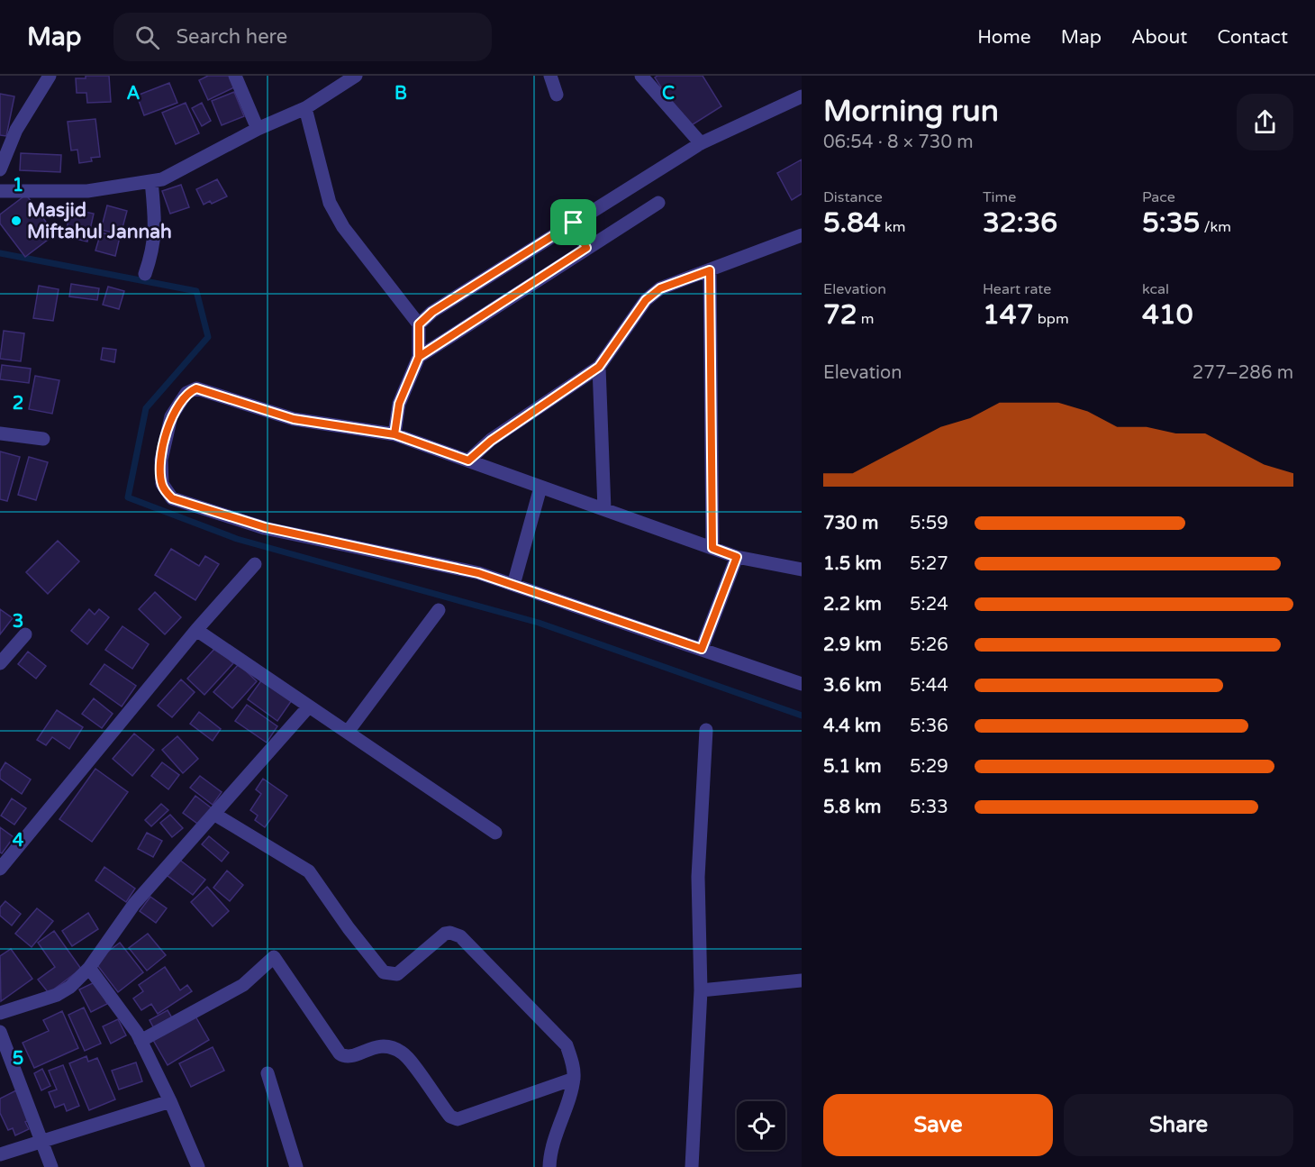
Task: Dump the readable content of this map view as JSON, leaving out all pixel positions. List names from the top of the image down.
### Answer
{
  "places": ["Masjid Miftahul Jannah"],
  "page": {
    "header": "Map",
    "search": "Search here",
    "nav": [
      "Home",
      "Map",
      "About",
      "Contact"
    ],
    "heading": ["Morning run", "06:54 · 8 × 730 m"],
    "stats": [
      ["Distance", "5.84 km"],
      ["Time", "32:36"],
      ["Pace", "5:35 /km"],
      ["Elevation", "72 m"],
      ["Heart rate", "147 bpm"],
      ["kcal", "410"]
    ],
    "chart": ["Elevation", "277–286 m"],
    "list": [
      {
        "name": "730 m",
        "note": "5:59"
      },
      {
        "name": "1.5 km",
        "note": "5:27"
      },
      {
        "name": "2.2 km",
        "note": "5:24"
      },
      {
        "name": "2.9 km",
        "note": "5:26"
      },
      {
        "name": "3.6 km",
        "note": "5:44"
      },
      {
        "name": "4.4 km",
        "note": "5:36"
      },
      {
        "name": "5.1 km",
        "note": "5:29"
      },
      {
        "name": "5.8 km",
        "note": "5:33"
      }
    ],
    "buttons": ["Save", "Share"]
  },
  "grid": {
    "columns": ["A", "B", "C"],
    "rows": [
      "1",
      "2",
      "3",
      "4",
      "5"
    ]
  }
}
